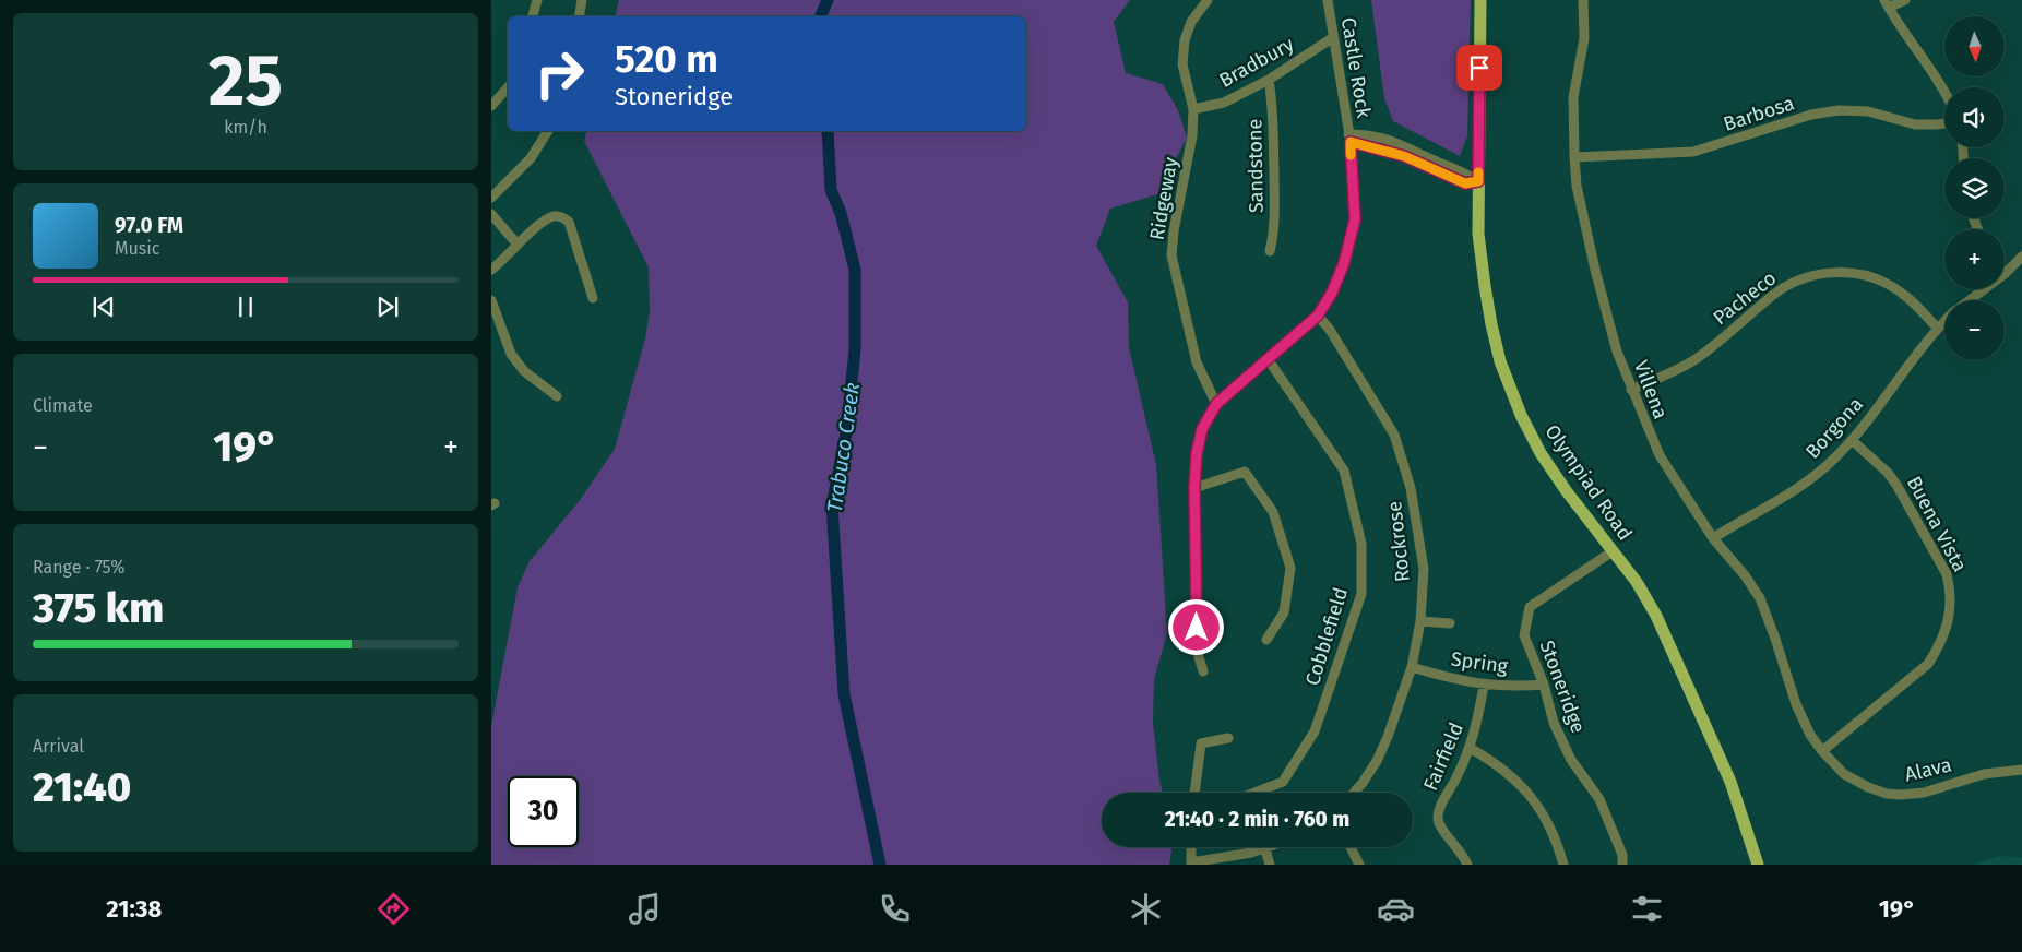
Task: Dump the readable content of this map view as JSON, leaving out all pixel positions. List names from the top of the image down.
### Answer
{
  "streets": {
    "main road": ["Olympiad Road"],
    "street": [
      "Bradbury",
      "Castle Rock",
      "Barbosa",
      "Sandstone",
      "Ridgeway",
      "Pacheco",
      "Villena",
      "Borgona",
      "Buena Vista",
      "Rockrose",
      "Cobblefield",
      "Spring",
      "Stoneridge",
      "Fairfield",
      "Alava"
    ]
  },
  "crossings": [
    ["Bradbury", "Castle Rock"],
    ["Bradbury", "Sandstone"],
    ["Bradbury", "Ridgeway"],
    ["Castle Rock", "Ridgeway"],
    ["Castle Rock", "Rockrose"],
    ["Castle Rock", "Cobblefield"],
    ["Barbosa", "Villena"],
    ["Pacheco", "Villena"],
    ["Pacheco", "Borgona"],
    ["Villena", "Borgona"],
    ["Villena", "Buena Vista"],
    ["Villena", "Alava"],
    ["Borgona", "Buena Vista"],
    ["Olympiad Road", "Stoneridge"],
    ["Buena Vista", "Alava"],
    ["Rockrose", "Spring"],
    ["Spring", "Stoneridge"],
    ["Spring", "Fairfield"]
  ],
  "water": ["Trabuco Creek"],
  "north": "bottom",
  "page": {
    "tile": [
      ["25", "km/h"],
      "Climate",
      ["Range · 75%", "375 km"],
      ["Arrival", "21:40"]
    ],
    "map_buttons": ["+", "−"],
    "turn": ["520 m", "Stoneridge"],
    "song": ["97.0 FM", "Music"],
    "heat": ["−", "19°", "+"],
    "limit": "30",
    "trip": "21:40 · 2 min · 760 m",
    "tabs": ["21:38", "19°"]
  }
}
